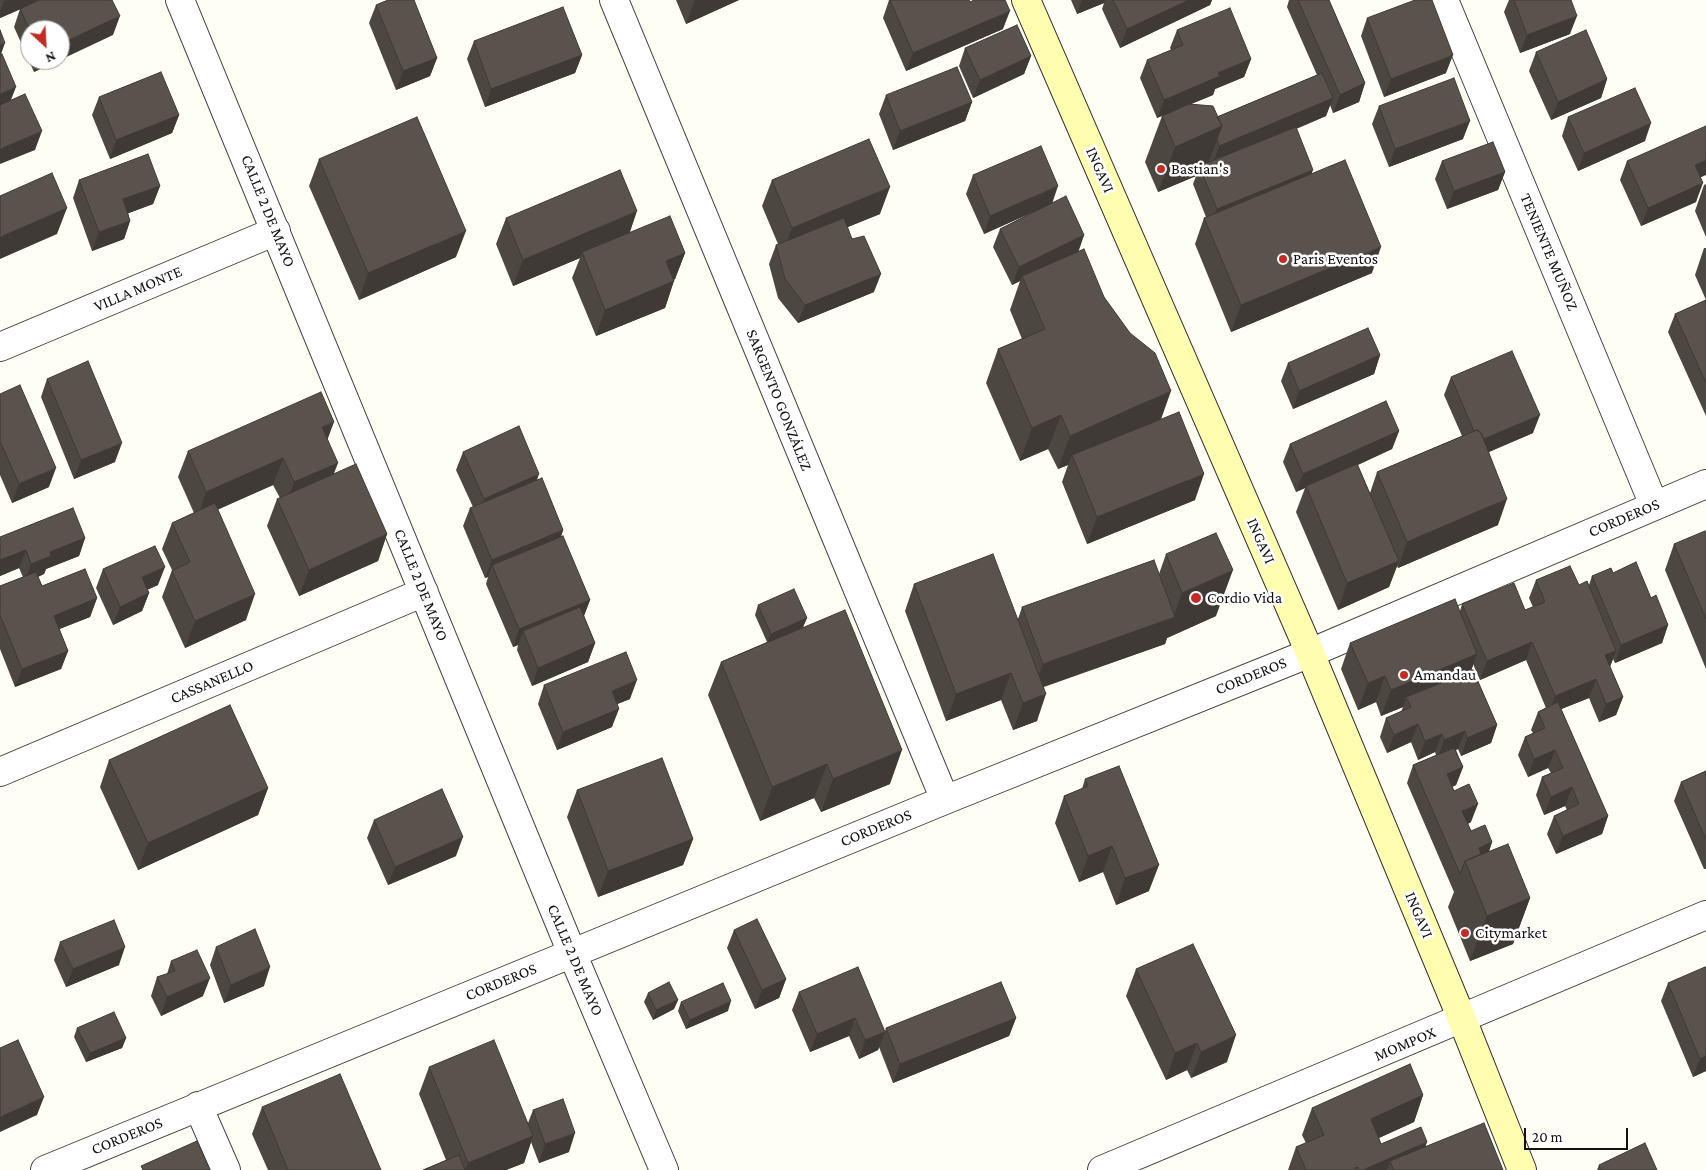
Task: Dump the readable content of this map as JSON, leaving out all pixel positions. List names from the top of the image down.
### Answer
{
  "streets": {
    "main road": ["INGAVI"],
    "street": [
      "CALLE 2 DE MAYO",
      "TENIENTE MUÑOZ",
      "VILLA MONTE",
      "SARGENTO GONZÁLEZ",
      "CORDEROS",
      "CASSANELLO",
      "MOMPOX"
    ]
  },
  "crossings": [
    ["INGAVI", "CORDEROS"],
    ["INGAVI", "MOMPOX"],
    ["CALLE 2 DE MAYO", "VILLA MONTE"],
    ["CALLE 2 DE MAYO", "CORDEROS"],
    ["CALLE 2 DE MAYO", "CASSANELLO"],
    ["TENIENTE MUÑOZ", "CORDEROS"],
    ["SARGENTO GONZÁLEZ", "CORDEROS"]
  ],
  "places": [
    "Bastian's",
    "Paris Eventos",
    "Cordio Vida",
    "Amandau",
    "Citymarket"
  ],
  "scale_bar": "20 m",
  "north": "bottom right"
}
